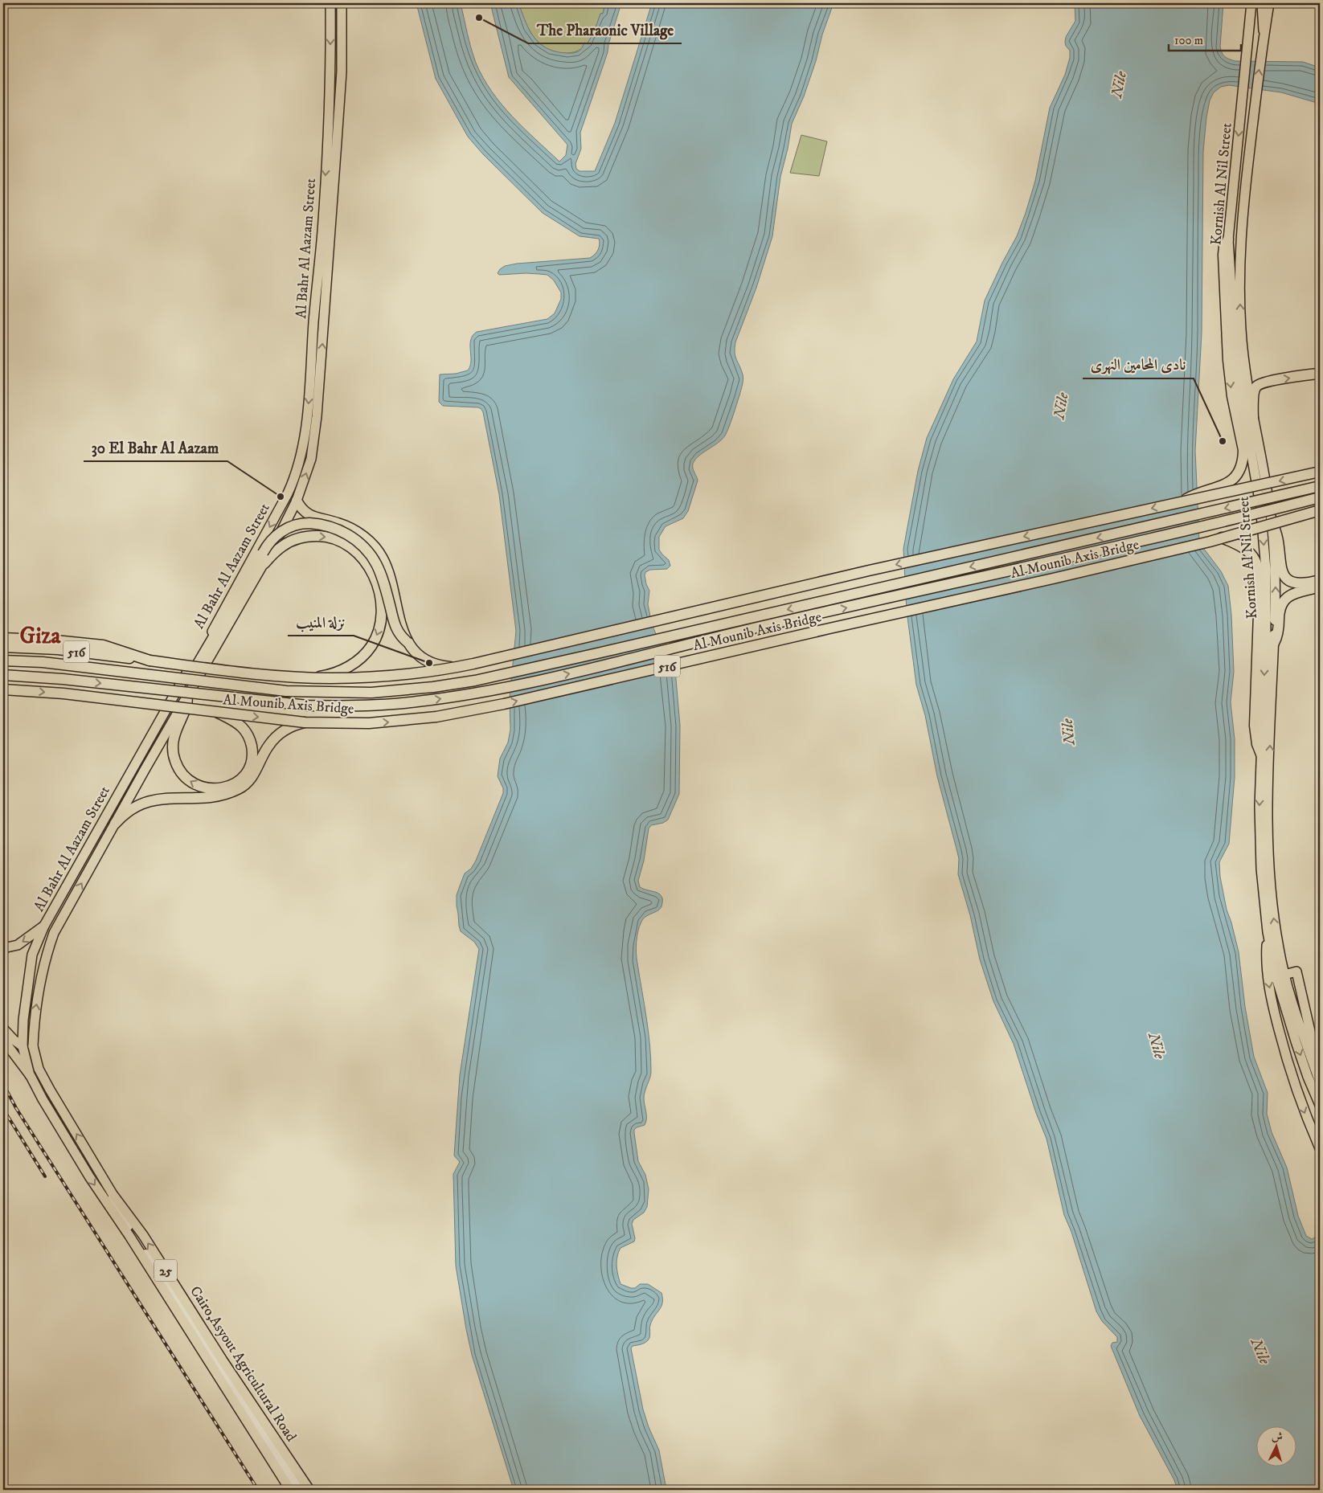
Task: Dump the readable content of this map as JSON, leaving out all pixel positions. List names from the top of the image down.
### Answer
{
  "streets": {
    "highway": ["Al Mounib Axis Bridge", "516"],
    "main road": [
      "Kornish Al Nil Street",
      "Al Bahr Al Aazam Street",
      "25",
      "Cairo,Asyout Agricultural Road"
    ]
  },
  "crossings": [
    ["Al Bahr Al Aazam Street", "Cairo,Asyout Agricultural Road"]
  ],
  "districts": ["Giza"],
  "water": ["Nile"],
  "places": [
    "The Pharaonic Village",
    "نادى المحامين النهرى",
    "30 El Bahr Al Aazam",
    "نزلة المنيب"
  ],
  "scale_bar": "100 m",
  "north": "top"
}
